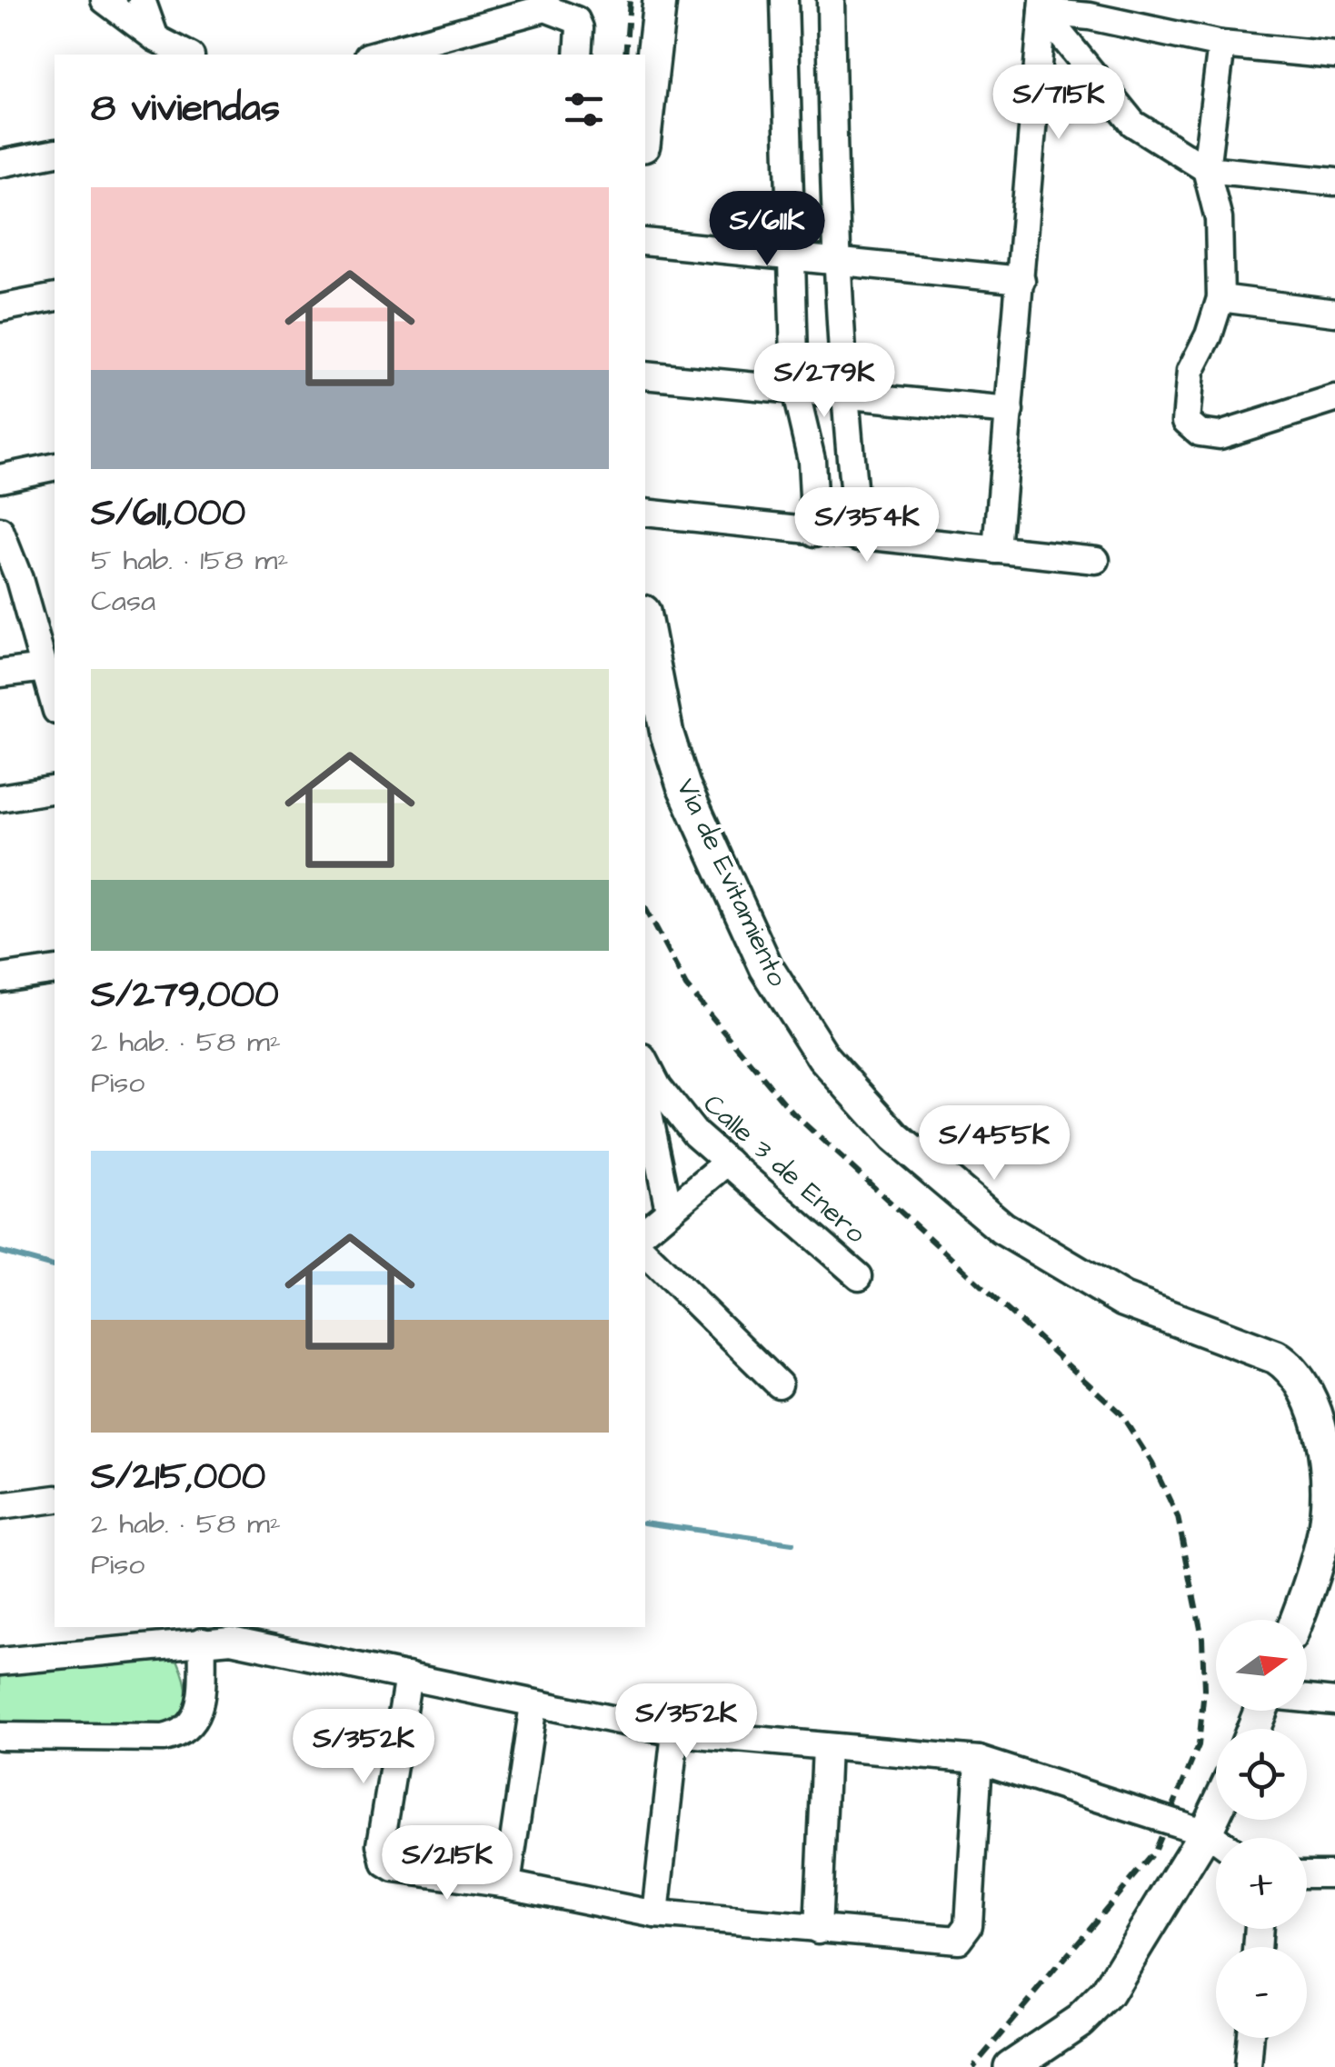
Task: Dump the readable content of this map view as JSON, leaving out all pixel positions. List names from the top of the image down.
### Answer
{
  "streets": {
    "main road": ["Vía de Evitamiento"],
    "street": ["Calle 3 de Enero"]
  },
  "north": "right",
  "page": {
    "heading": "8 viviendas",
    "price": [
      "S/715K",
      "S/611K",
      "S/279K",
      "S/354K",
      "S/455K",
      "S/352K",
      "S/352K",
      "S/215K"
    ],
    "list": [
      {
        "name": "S/611,000",
        "note": "5 hab. · 158 m² · Casa"
      },
      {
        "name": "S/279,000",
        "note": "2 hab. · 58 m² · Piso"
      },
      {
        "name": "S/215,000",
        "note": "2 hab. · 58 m² · Piso"
      }
    ],
    "map_buttons": ["+", "−"]
  }
}
